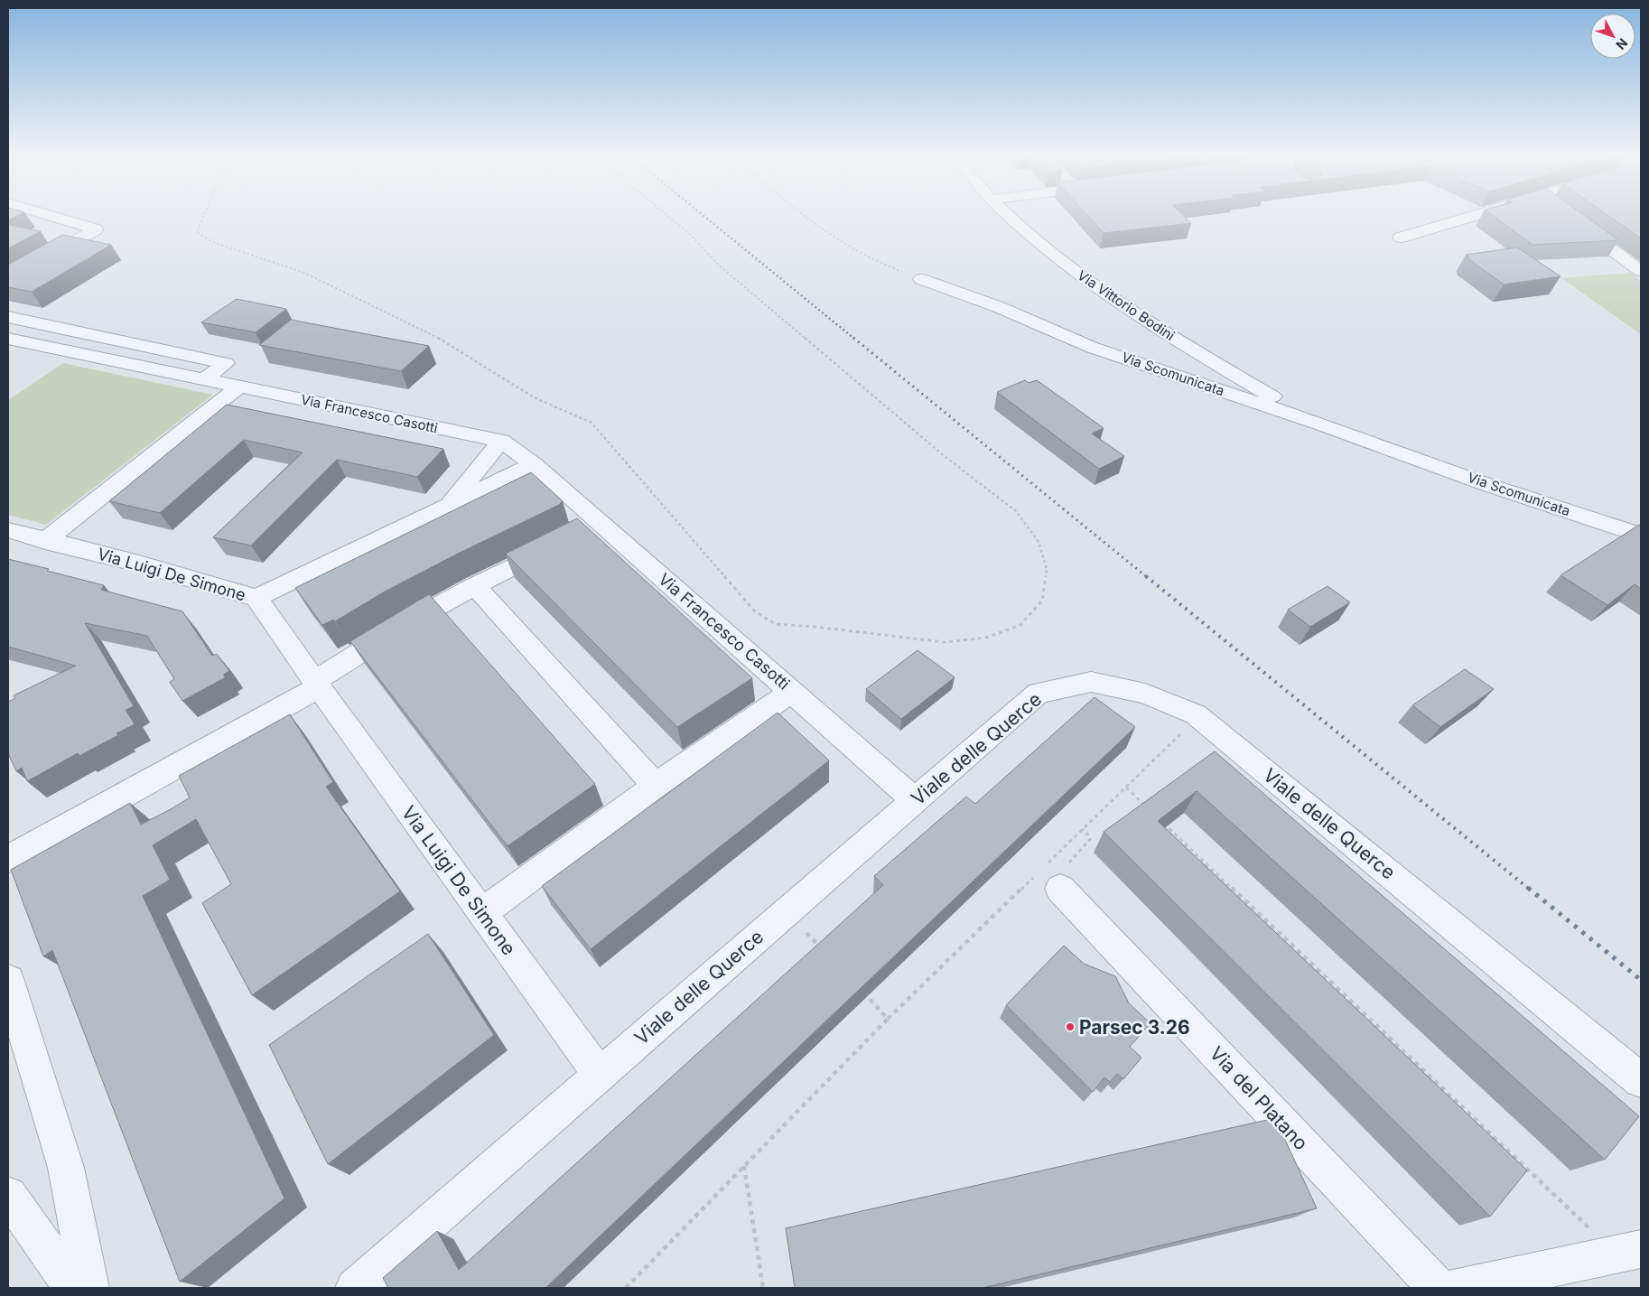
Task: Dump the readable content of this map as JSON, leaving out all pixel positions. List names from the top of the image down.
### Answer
{
  "streets": {
    "street": [
      "Via Vittorio Bodini",
      "Via Scomunicata",
      "Via Francesco Casotti",
      "Via Luigi De Simone",
      "Viale delle Querce",
      "Via del Platano"
    ]
  },
  "crossings": [
    ["Via Vittorio Bodini", "Via Scomunicata"],
    ["Via Francesco Casotti", "Viale delle Querce"],
    ["Via Luigi De Simone", "Viale delle Querce"]
  ],
  "places": ["Parsec 3.26"],
  "north": "bottom right"
}
